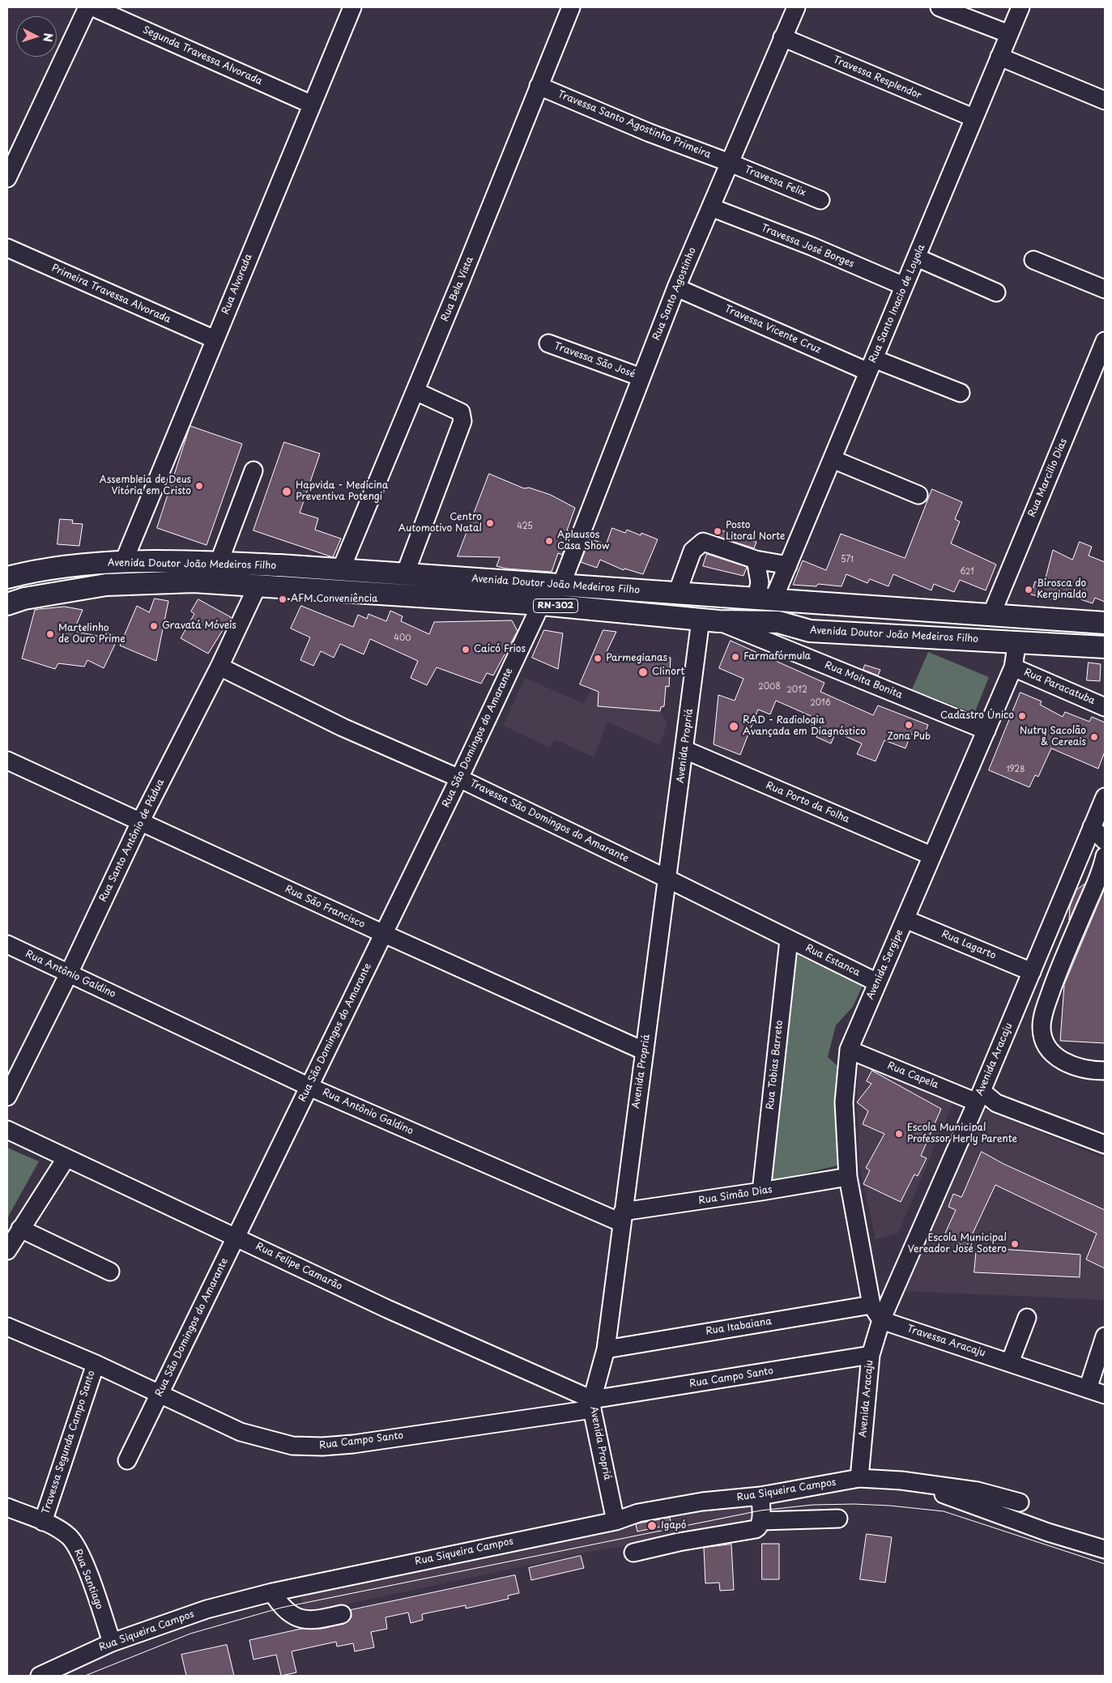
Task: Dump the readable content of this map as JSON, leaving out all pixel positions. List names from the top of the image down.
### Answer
{
  "streets": {
    "main road": ["Avenida Doutor João Medeiros Filho", "RN-302"],
    "street": [
      "Segunda Travessa Alvorada",
      "Travessa Resplendor",
      "Travessa Santo Agostinho Primeira",
      "Travessa Felix",
      "Travessa José Borges",
      "Rua Alvorada",
      "Rua Bela Vista",
      "Primeira Travessa Alvorada",
      "Rua Santo Agostinho",
      "Rua Santo Inacio de Loyola",
      "Travessa Vicente Cruz",
      "Travessa São José",
      "Rua Marcilio Dias",
      "Rua Moita Bonita",
      "Rua Paracatuba",
      "Rua São Domingos do Amarante",
      "Avenida Propriá",
      "Rua Porto da Folha",
      "Travessa São Domingos do Amarante",
      "Rua Santo Antônio de Pádua",
      "Rua São Francisco",
      "Rua Lagarto",
      "Rua Estanca",
      "Avenida Sergipe",
      "Rua Antônio Galdino",
      "Avenida Aracaju",
      "Rua Tobias Barreto",
      "Rua Capela",
      "Rua Simão Dias",
      "Rua Felipe Camarão",
      "Rua Itabaiana",
      "Travessa Aracaju",
      "Rua Campo Santo",
      "Travessa Segunda Campo Santo",
      "Rua Siqueira Campos",
      "Rua Santiago"
    ]
  },
  "crossings": [
    ["Segunda Travessa Alvorada", "Rua Alvorada"],
    ["Travessa Resplendor", "Rua Santo Agostinho"],
    ["Travessa Resplendor", "Rua Santo Inacio de Loyola"],
    ["Travessa Santo Agostinho Primeira", "Travessa Felix"],
    ["Travessa Santo Agostinho Primeira", "Rua Bela Vista"],
    ["Travessa Santo Agostinho Primeira", "Rua Santo Agostinho"],
    ["Travessa Felix", "Rua Santo Agostinho"],
    ["Travessa José Borges", "Rua Santo Agostinho"],
    ["Travessa José Borges", "Rua Santo Inacio de Loyola"],
    ["Rua Alvorada", "Primeira Travessa Alvorada"],
    ["Rua Alvorada", "Avenida Doutor João Medeiros Filho"],
    ["Rua Bela Vista", "Avenida Doutor João Medeiros Filho"],
    ["Rua Santo Agostinho", "Travessa Vicente Cruz"],
    ["Rua Santo Agostinho", "Travessa São José"],
    ["Rua Santo Agostinho", "Avenida Doutor João Medeiros Filho"],
    ["Rua Santo Inacio de Loyola", "Travessa Vicente Cruz"],
    ["Rua Santo Inacio de Loyola", "Avenida Doutor João Medeiros Filho"],
    ["Rua Marcilio Dias", "Avenida Doutor João Medeiros Filho"],
    ["Avenida Doutor João Medeiros Filho", "Rua Moita Bonita"],
    ["Avenida Doutor João Medeiros Filho", "Rua São Domingos do Amarante"],
    ["Avenida Doutor João Medeiros Filho", "Avenida Propriá"],
    ["Avenida Doutor João Medeiros Filho", "Rua Santo Antônio de Pádua"],
    ["Avenida Doutor João Medeiros Filho", "Avenida Sergipe"],
    ["Rua Moita Bonita", "Avenida Propriá"],
    ["Rua Moita Bonita", "Avenida Sergipe"],
    ["Rua Paracatuba", "Avenida Sergipe"],
    ["Rua São Domingos do Amarante", "Travessa São Domingos do Amarante"],
    ["Rua São Domingos do Amarante", "Rua São Francisco"],
    ["Rua São Domingos do Amarante", "Rua Antônio Galdino"],
    ["Rua São Domingos do Amarante", "Rua Felipe Camarão"],
    ["Rua São Domingos do Amarante", "Rua Campo Santo"],
    ["Avenida Propriá", "Rua Porto da Folha"],
    ["Avenida Propriá", "Travessa São Domingos do Amarante"],
    ["Avenida Propriá", "Rua São Francisco"],
    ["Avenida Propriá", "Rua Antônio Galdino"],
    ["Avenida Propriá", "Rua Simão Dias"],
    ["Avenida Propriá", "Rua Felipe Camarão"],
    ["Avenida Propriá", "Rua Itabaiana"],
    ["Avenida Propriá", "Rua Campo Santo"],
    ["Avenida Propriá", "Rua Siqueira Campos"],
    ["Rua Porto da Folha", "Avenida Sergipe"],
    ["Travessa São Domingos do Amarante", "Rua Santo Antônio de Pádua"],
    ["Travessa São Domingos do Amarante", "Rua Estanca"],
    ["Travessa São Domingos do Amarante", "Rua Tobias Barreto"],
    ["Rua Santo Antônio de Pádua", "Rua São Francisco"],
    ["Rua Santo Antônio de Pádua", "Rua Antônio Galdino"],
    ["Rua Lagarto", "Avenida Sergipe"],
    ["Rua Lagarto", "Avenida Aracaju"],
    ["Rua Estanca", "Avenida Sergipe"],
    ["Rua Estanca", "Rua Tobias Barreto"],
    ["Avenida Sergipe", "Rua Capela"],
    ["Avenida Sergipe", "Rua Simão Dias"],
    ["Avenida Sergipe", "Rua Itabaiana"],
    ["Rua Antônio Galdino", "Rua Simão Dias"],
    ["Avenida Aracaju", "Rua Capela"],
    ["Avenida Aracaju", "Travessa Aracaju"],
    ["Avenida Aracaju", "Rua Campo Santo"],
    ["Avenida Aracaju", "Rua Siqueira Campos"],
    ["Rua Tobias Barreto", "Rua Simão Dias"],
    ["Rua Felipe Camarão", "Rua Campo Santo"],
    ["Rua Campo Santo", "Travessa Segunda Campo Santo"],
    ["Travessa Segunda Campo Santo", "Rua Santiago"],
    ["Rua Siqueira Campos", "Rua Santiago"]
  ],
  "places": [
    "Assembleia de Deus Vitória em Cristo",
    "Hapvida - Medicina Preventiva Potengi",
    "Centro Automotivo Natal",
    "Posto Litoral Norte",
    "Aplausos Casa Show",
    "Birosca do Kerginaldo",
    "AFM Conveniência",
    "Gravatá Móveis",
    "Martelinho de Ouro Prime",
    "Caicó Frios",
    "Farmafórmula",
    "Parmegianas",
    "Clinort",
    "Cadastro Único",
    "Zona Pub",
    "RAD - Radiologia Avançada em Diagnóstico",
    "Nutry Sacolão & Cereais",
    "Escola Municipal Professor Herly Parente",
    "Escola Municipal Vereador José Sotero",
    "Igapó"
  ],
  "house_numbers": [
    "425",
    "571",
    "621",
    "400",
    "2008",
    "2012",
    "2016",
    "1928"
  ],
  "north": "right"
}
